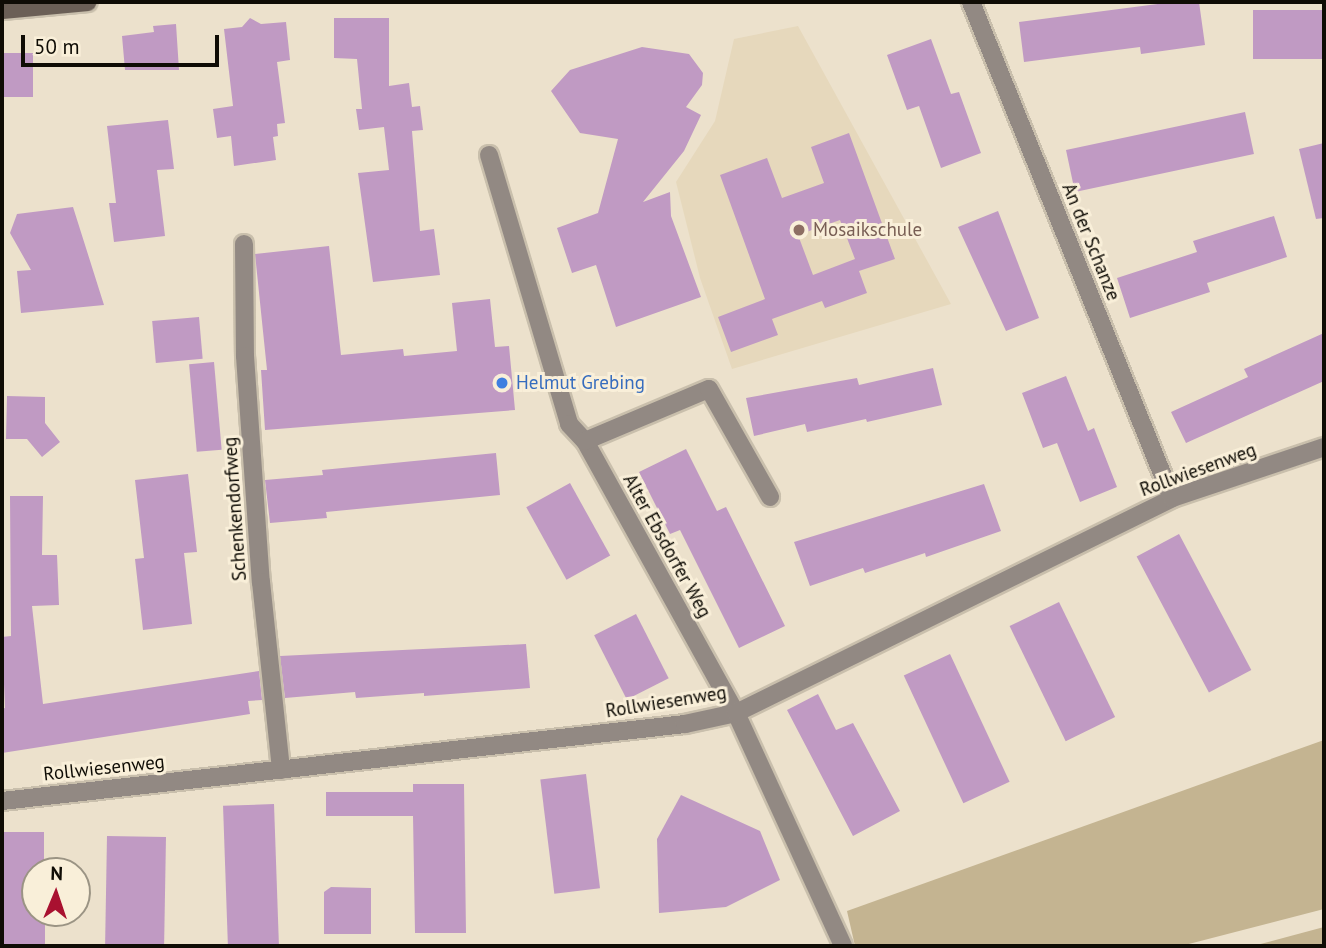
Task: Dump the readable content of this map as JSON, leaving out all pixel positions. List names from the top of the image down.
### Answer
{
  "streets": {
    "street": [
      "An der Schanze",
      "Rollwiesenweg",
      "Schenkendorfweg",
      "Alter Ebsdorfer Weg"
    ]
  },
  "crossings": [
    ["An der Schanze", "Rollwiesenweg"],
    ["Rollwiesenweg", "Schenkendorfweg"],
    ["Rollwiesenweg", "Alter Ebsdorfer Weg"]
  ],
  "places": ["Mosaikschule", "Helmut Grebing"],
  "scale_bar": "50 m",
  "north": "top"
}
